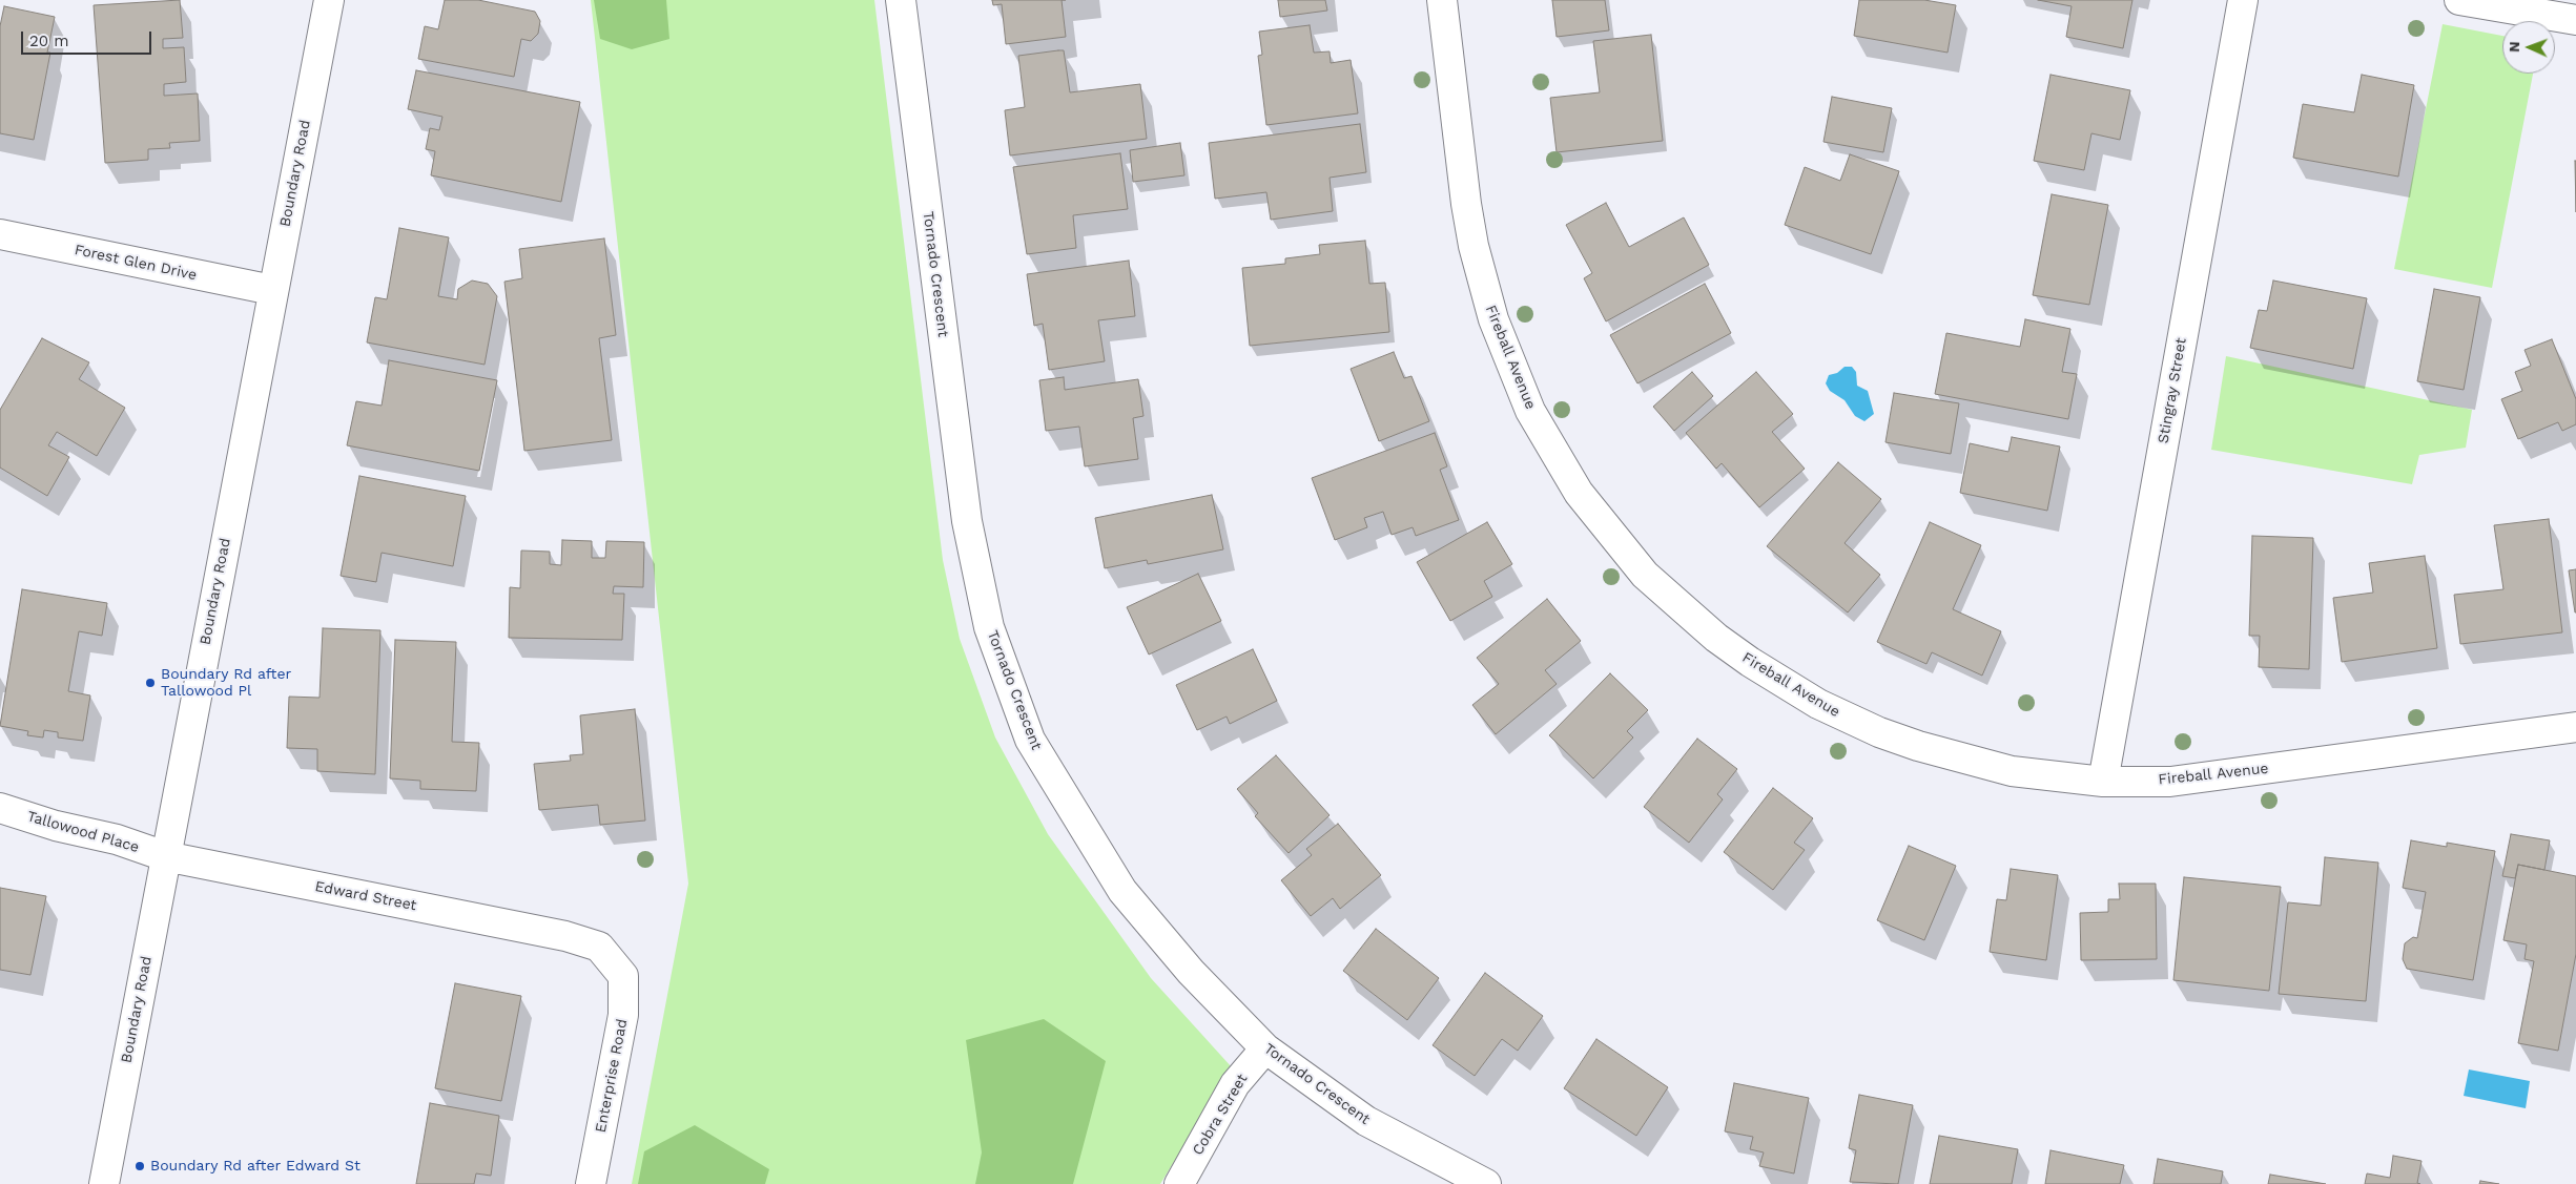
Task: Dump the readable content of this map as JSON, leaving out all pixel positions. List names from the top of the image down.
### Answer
{
  "streets": {
    "street": [
      "Boundary Road",
      "Forest Glen Drive",
      "Tornado Crescent",
      "Fireball Avenue",
      "Stingray Street",
      "Tallowood Place",
      "Edward Street",
      "Enterprise Road",
      "Cobra Street"
    ]
  },
  "crossings": [
    ["Boundary Road", "Forest Glen Drive"],
    ["Boundary Road", "Tallowood Place"],
    ["Boundary Road", "Edward Street"],
    ["Tornado Crescent", "Cobra Street"],
    ["Fireball Avenue", "Stingray Street"],
    ["Tallowood Place", "Edward Street"],
    ["Edward Street", "Enterprise Road"]
  ],
  "places": ["Boundary Rd after Tallowood Pl", "Boundary Rd after Edward St"],
  "scale_bar": "20 m",
  "north": "left"
}
